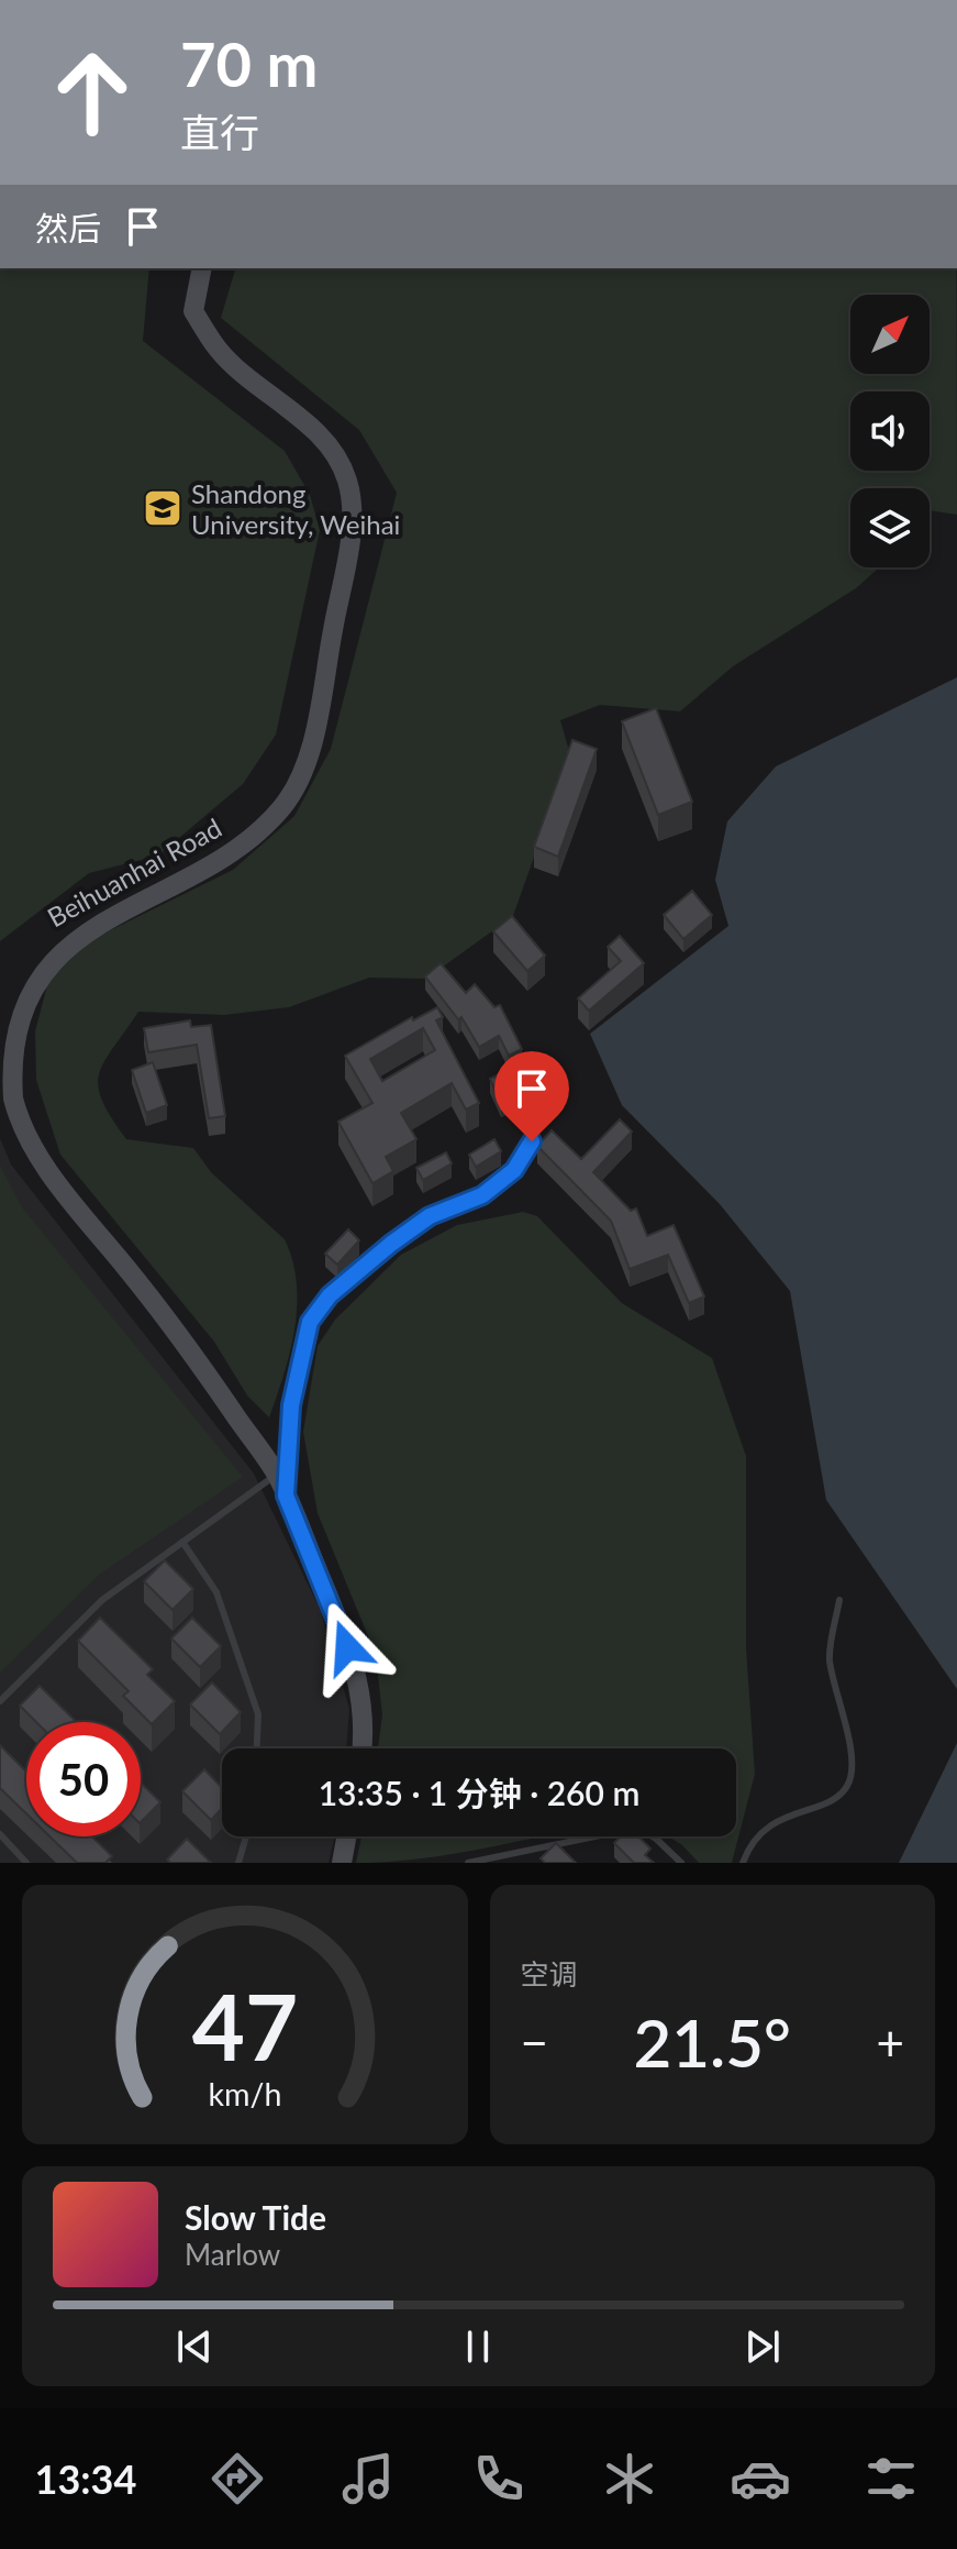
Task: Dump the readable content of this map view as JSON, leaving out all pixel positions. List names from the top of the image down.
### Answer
{
  "streets": {
    "main road": ["Beihuanhai Road"]
  },
  "places": {
    "school or university": ["Shandong University, Weihai"]
  },
  "north": "top right",
  "page": {
    "turn": ["70 m", "直行"],
    "then": "然后",
    "limit": "50",
    "trip": "13:35 · 1 分钟 · 260 m",
    "tile": "空调",
    "heat": ["−", "21.5°", "+"],
    "song": ["Slow Tide", "Marlow"],
    "tabs": "13:34",
    "gauge": ["47", "km/h"]
  }
}
